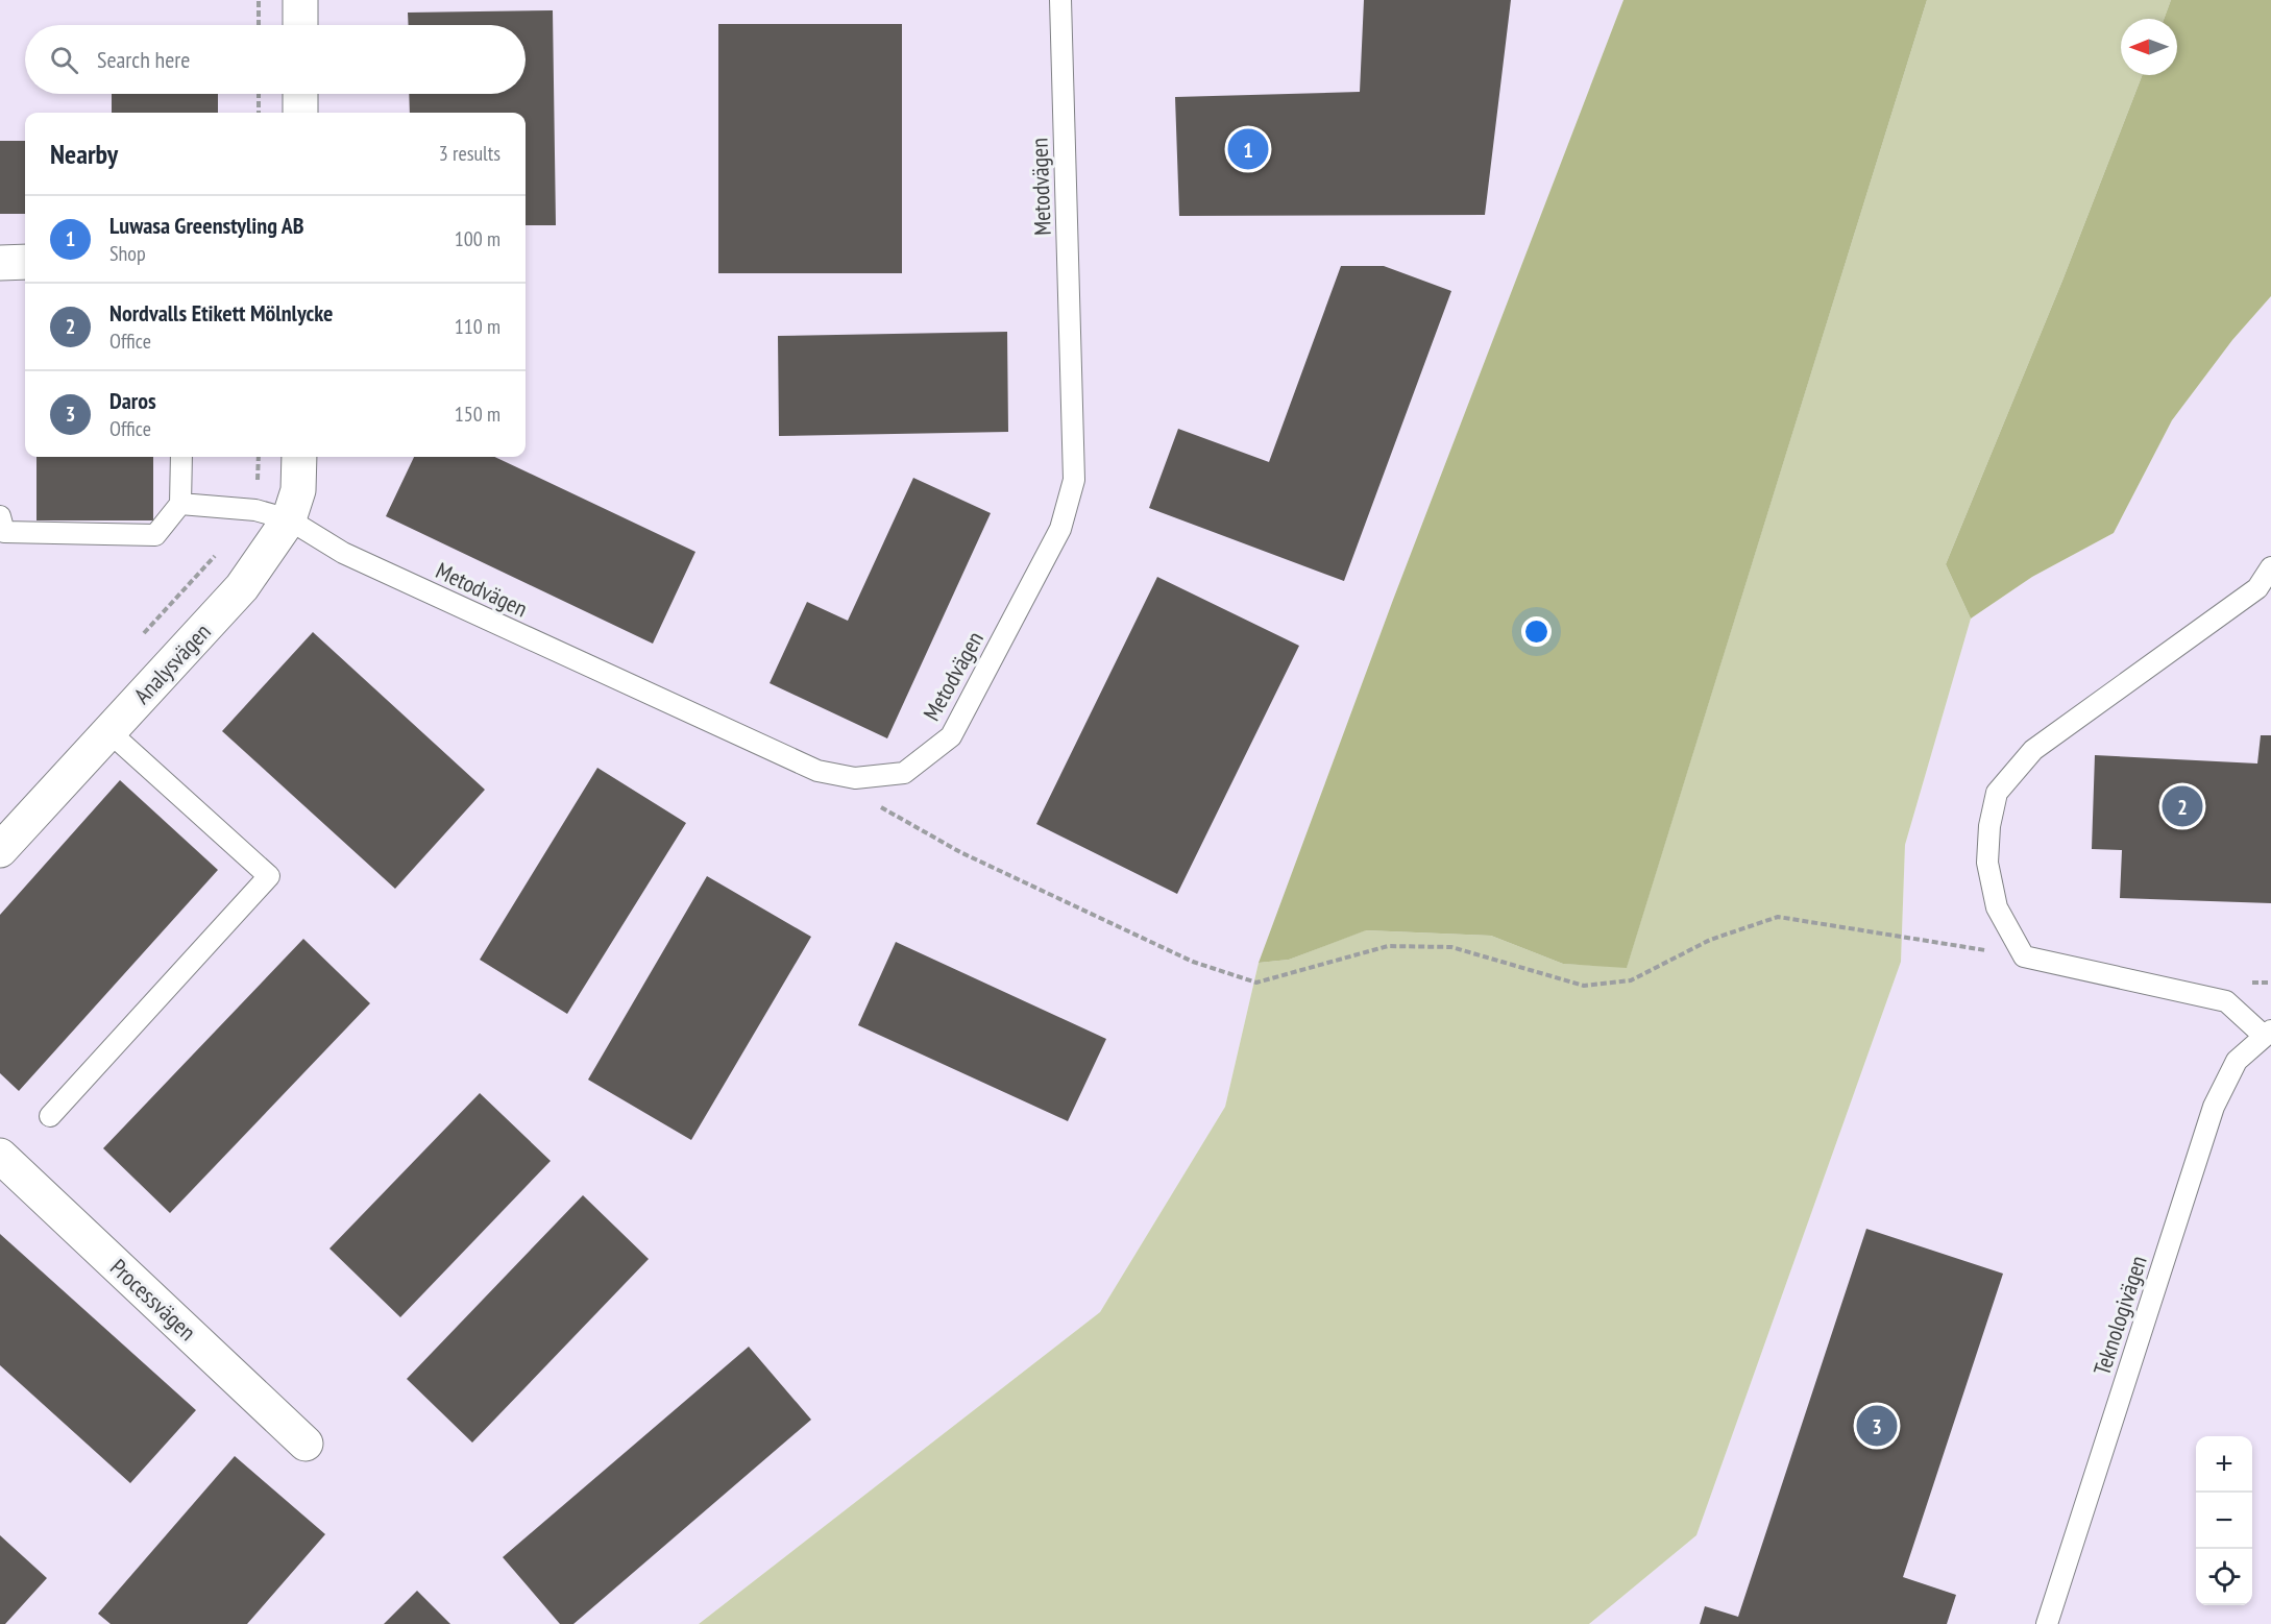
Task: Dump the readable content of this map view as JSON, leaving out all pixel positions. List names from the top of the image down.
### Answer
{
  "streets": {
    "street": ["Analysvägen", "Processvägen"],
    "lane": ["Metodvägen", "Teknologivägen"]
  },
  "crossings": [
    ["Metodvägen", "Analysvägen"]
  ],
  "north": "left",
  "page": {
    "search": "Search here",
    "heading": ["Nearby", "3 results"],
    "pins": ["1", "2", "3"],
    "list": [
      {
        "mark": "1",
        "name": "Luwasa Greenstyling AB",
        "note": "Shop",
        "value": "100 m"
      },
      {
        "mark": "2",
        "name": "Nordvalls Etikett Mölnlycke",
        "note": "Office",
        "value": "110 m"
      },
      {
        "mark": "3",
        "name": "Daros",
        "note": "Office",
        "value": "150 m"
      }
    ],
    "map_buttons": ["+", "−"]
  }
}
